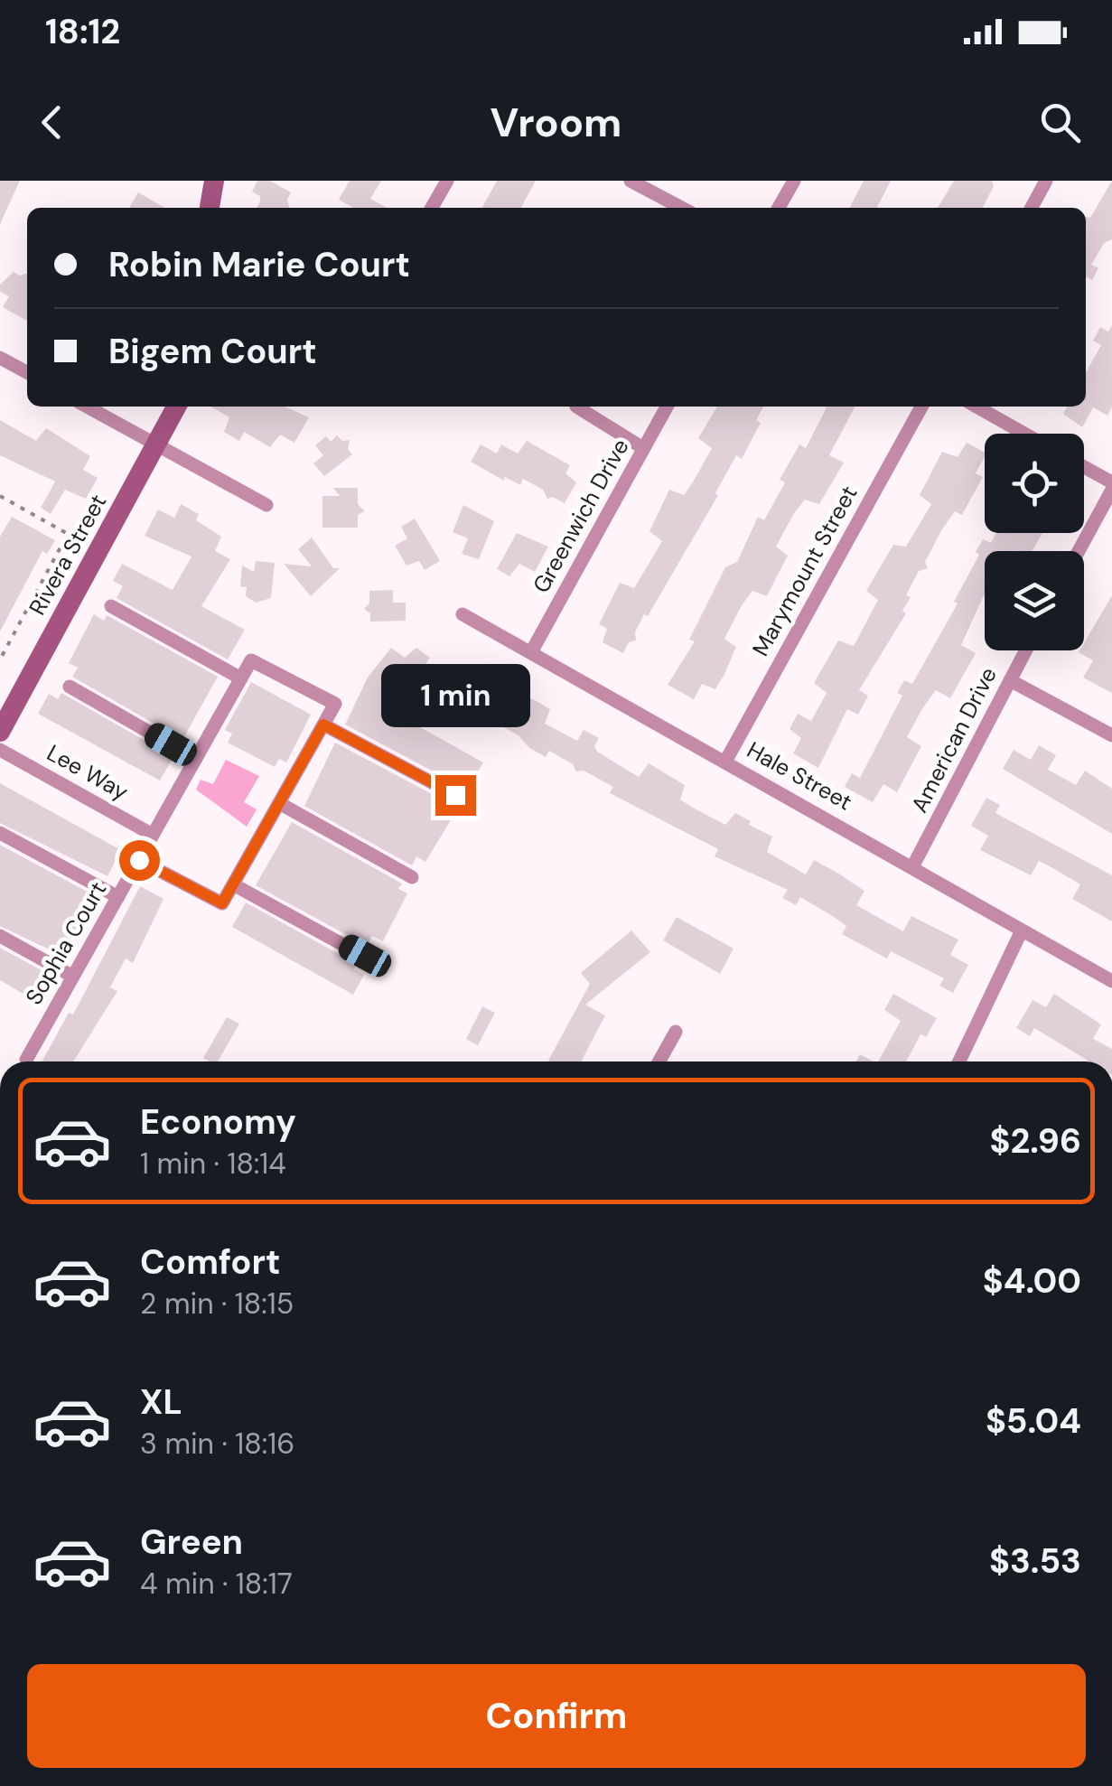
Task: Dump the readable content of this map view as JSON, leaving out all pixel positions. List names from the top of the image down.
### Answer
{
  "streets": {
    "street": [
      "Greenwich Drive",
      "Rivera Street",
      "Marymount Street",
      "American Drive",
      "Lee Way",
      "Hale Street",
      "Sophia Court"
    ]
  },
  "crossings": [
    ["Greenwich Drive", "Hale Street"],
    ["Marymount Street", "Hale Street"],
    ["American Drive", "Hale Street"],
    ["Lee Way", "Sophia Court"]
  ],
  "page": {
    "status": "18:12",
    "header": "Vroom",
    "banner": ["Robin Marie Court", "Bigem Court"],
    "bubble": "1 min",
    "list": [
      {
        "name": "Economy",
        "note": "1 min · 18:14",
        "value": "$2.96"
      },
      {
        "name": "Comfort",
        "note": "2 min · 18:15",
        "value": "$4.00"
      },
      {
        "name": "XL",
        "note": "3 min · 18:16",
        "value": "$5.04"
      },
      {
        "name": "Green",
        "note": "4 min · 18:17",
        "value": "$3.53"
      }
    ],
    "buttons": "Confirm"
  }
}
